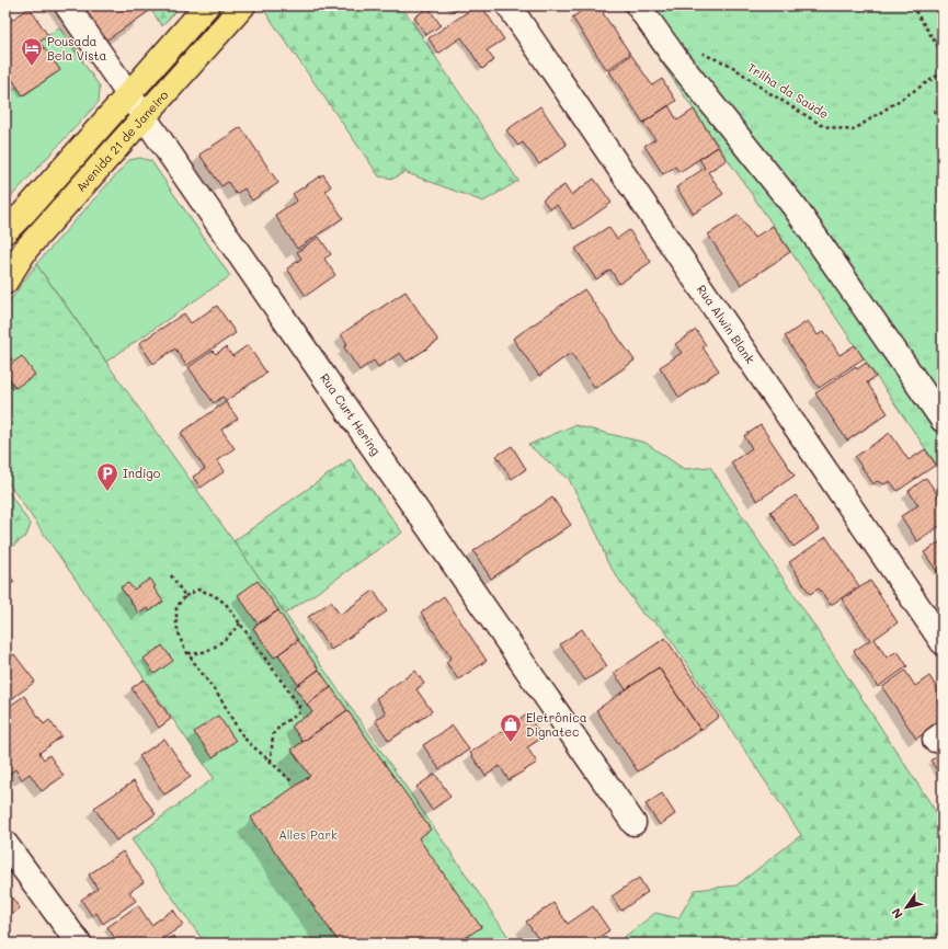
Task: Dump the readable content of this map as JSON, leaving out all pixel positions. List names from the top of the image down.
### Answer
{
  "streets": {
    "main road": ["Avenida 21 de Janeiro"],
    "street": ["Rua Alwin Blank", "Rua Curt Hering"],
    "path": ["Trilha da Saúde"]
  },
  "crossings": [
    ["Avenida 21 de Janeiro", "Rua Curt Hering"]
  ],
  "parks": ["Alles Park"],
  "places": {
    "hotel": ["Pousada Bela Vista"],
    "parking": ["Indigo"],
    "shop": ["Eletrônica Dignatec"]
  },
  "north": "bottom left"
}
